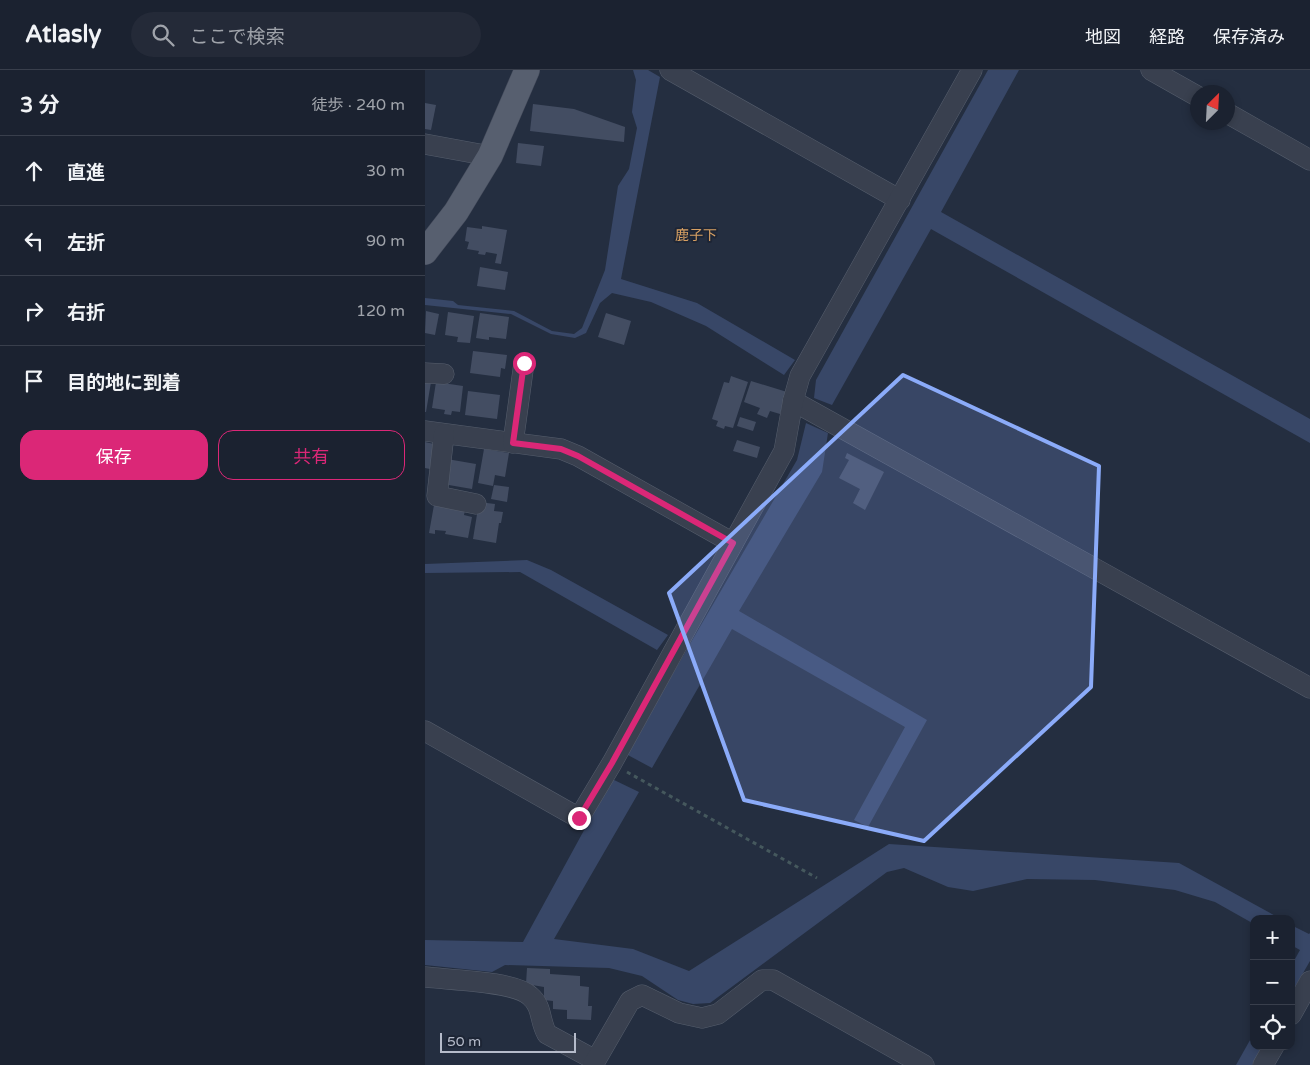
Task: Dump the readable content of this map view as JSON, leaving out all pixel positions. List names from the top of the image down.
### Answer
{
  "districts": ["鹿子下"],
  "scale_bar": "50 m",
  "north": "top right",
  "page": {
    "header": "Atlasly",
    "search": "ここで検索",
    "nav": ["地図", "経路", "保存済み"],
    "heading": ["3 分", "徒歩 · 240 m"],
    "list": [
      ["直進", "30 m"],
      ["左折", "90 m"],
      ["右折", "120 m"],
      "目的地に到着"
    ],
    "buttons": ["保存", "共有"],
    "map_buttons": ["+", "−"],
    "scale": "50 m"
  }
}
